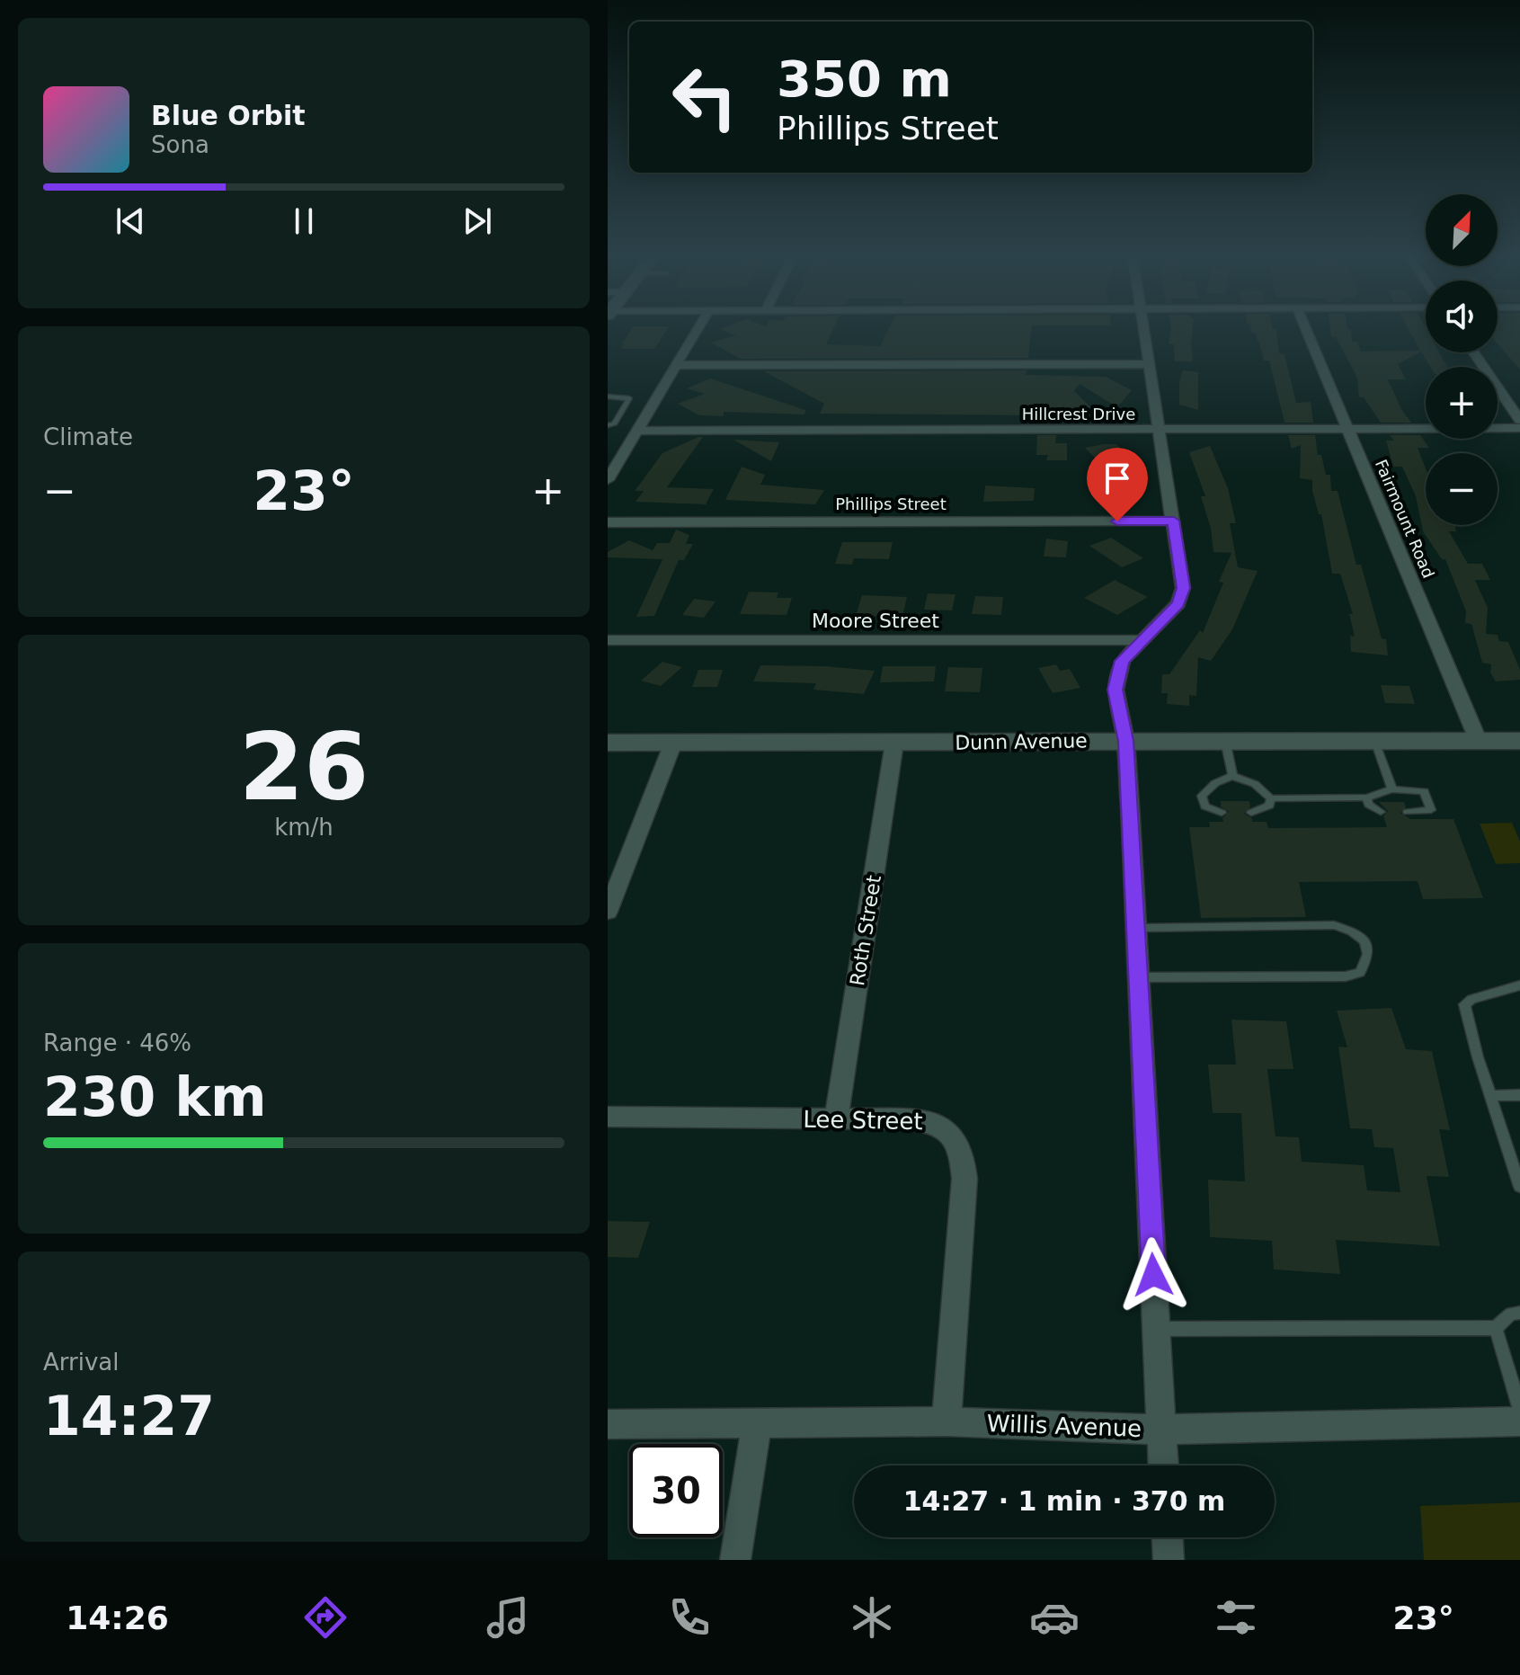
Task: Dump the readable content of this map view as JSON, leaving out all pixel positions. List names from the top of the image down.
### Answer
{
  "streets": {
    "main road": ["Dunn Avenue"],
    "street": [
      "Hillcrest Drive",
      "Phillips Street",
      "Fairmount Road",
      "Moore Street",
      "Roth Street",
      "Lee Street",
      "Willis Avenue"
    ]
  },
  "crossings": [
    ["Hillcrest Drive", "Fairmount Road"],
    ["Fairmount Road", "Dunn Avenue"],
    ["Dunn Avenue", "Roth Street"],
    ["Roth Street", "Lee Street"],
    ["Lee Street", "Willis Avenue"]
  ],
  "north": "top right",
  "page": {
    "turn": ["350 m", "Phillips Street"],
    "song": ["Blue Orbit", "Sona"],
    "map_buttons": ["+", "−"],
    "tile": [
      "Climate",
      ["26", "km/h"],
      ["Range · 46%", "230 km"],
      ["Arrival", "14:27"]
    ],
    "heat": ["−", "23°", "+"],
    "limit": "30",
    "trip": "14:27 · 1 min · 370 m",
    "tabs": ["14:26", "23°"]
  }
}
